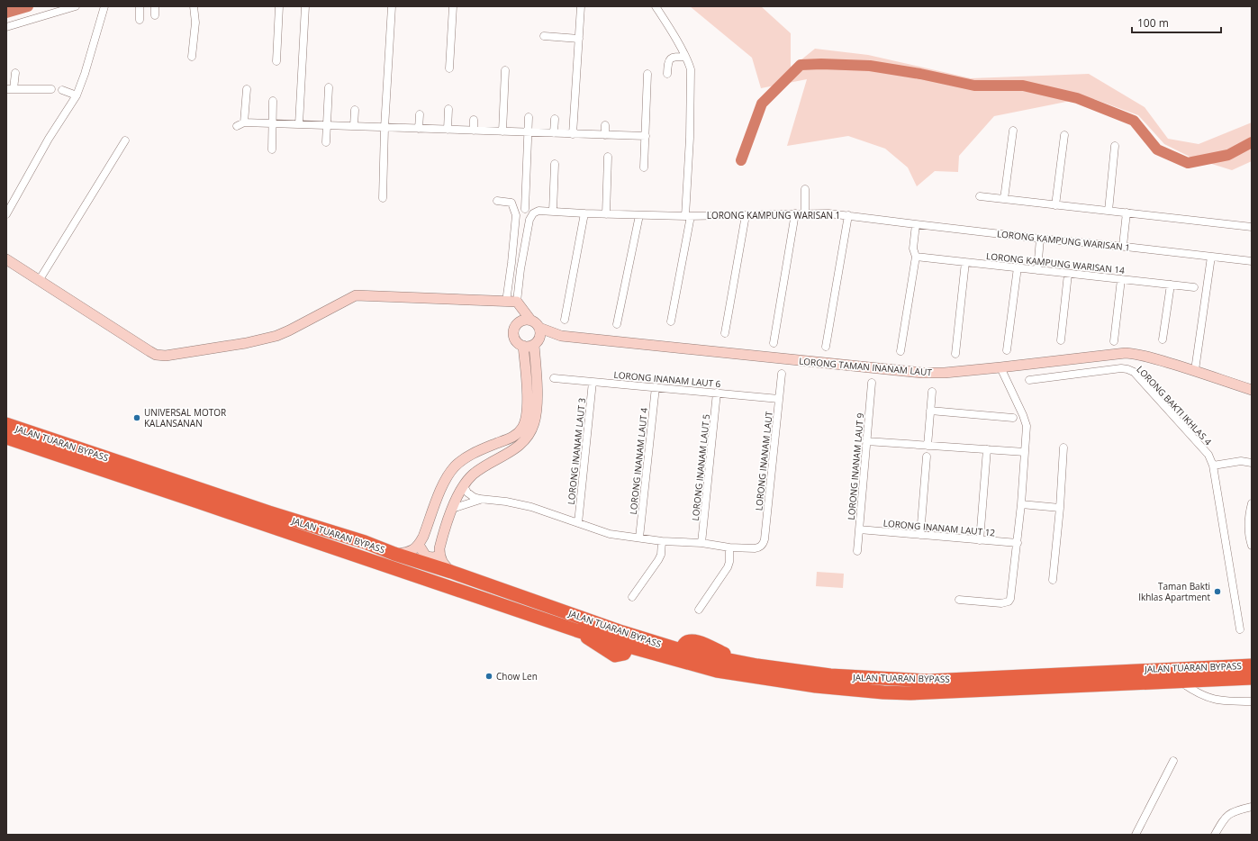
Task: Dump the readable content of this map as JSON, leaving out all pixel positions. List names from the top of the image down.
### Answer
{
  "streets": {
    "highway": ["JALAN TUARAN BYPASS"],
    "main road": ["LORONG KAMPUNG WARISAN 1", "LORONG TAMAN INANAM LAUT"],
    "street": [
      "LORONG KAMPUNG WARISAN 14",
      "LORONG INANAM LAUT 6",
      "LORONG BAKTI IKHLAS 4",
      "LORONG INANAM LAUT 3",
      "LORONG INANAM LAUT 4",
      "LORONG INANAM LAUT",
      "LORONG INANAM LAUT 9",
      "LORONG INANAM LAUT 5",
      "LORONG INANAM LAUT 12"
    ]
  },
  "crossings": [
    ["LORONG KAMPUNG WARISAN 1", "LORONG TAMAN INANAM LAUT"],
    ["LORONG INANAM LAUT 6", "LORONG INANAM LAUT 3"],
    ["LORONG INANAM LAUT 6", "LORONG INANAM LAUT 4"],
    ["LORONG INANAM LAUT 6", "LORONG INANAM LAUT"],
    ["LORONG INANAM LAUT 6", "LORONG INANAM LAUT 5"],
    ["LORONG INANAM LAUT 9", "LORONG INANAM LAUT 12"]
  ],
  "places": ["UNIVERSAL MOTOR KALANSANAN", "Taman Bakti Ikhlas Apartment", "Chow Len"],
  "scale_bar": "100 m"
}
